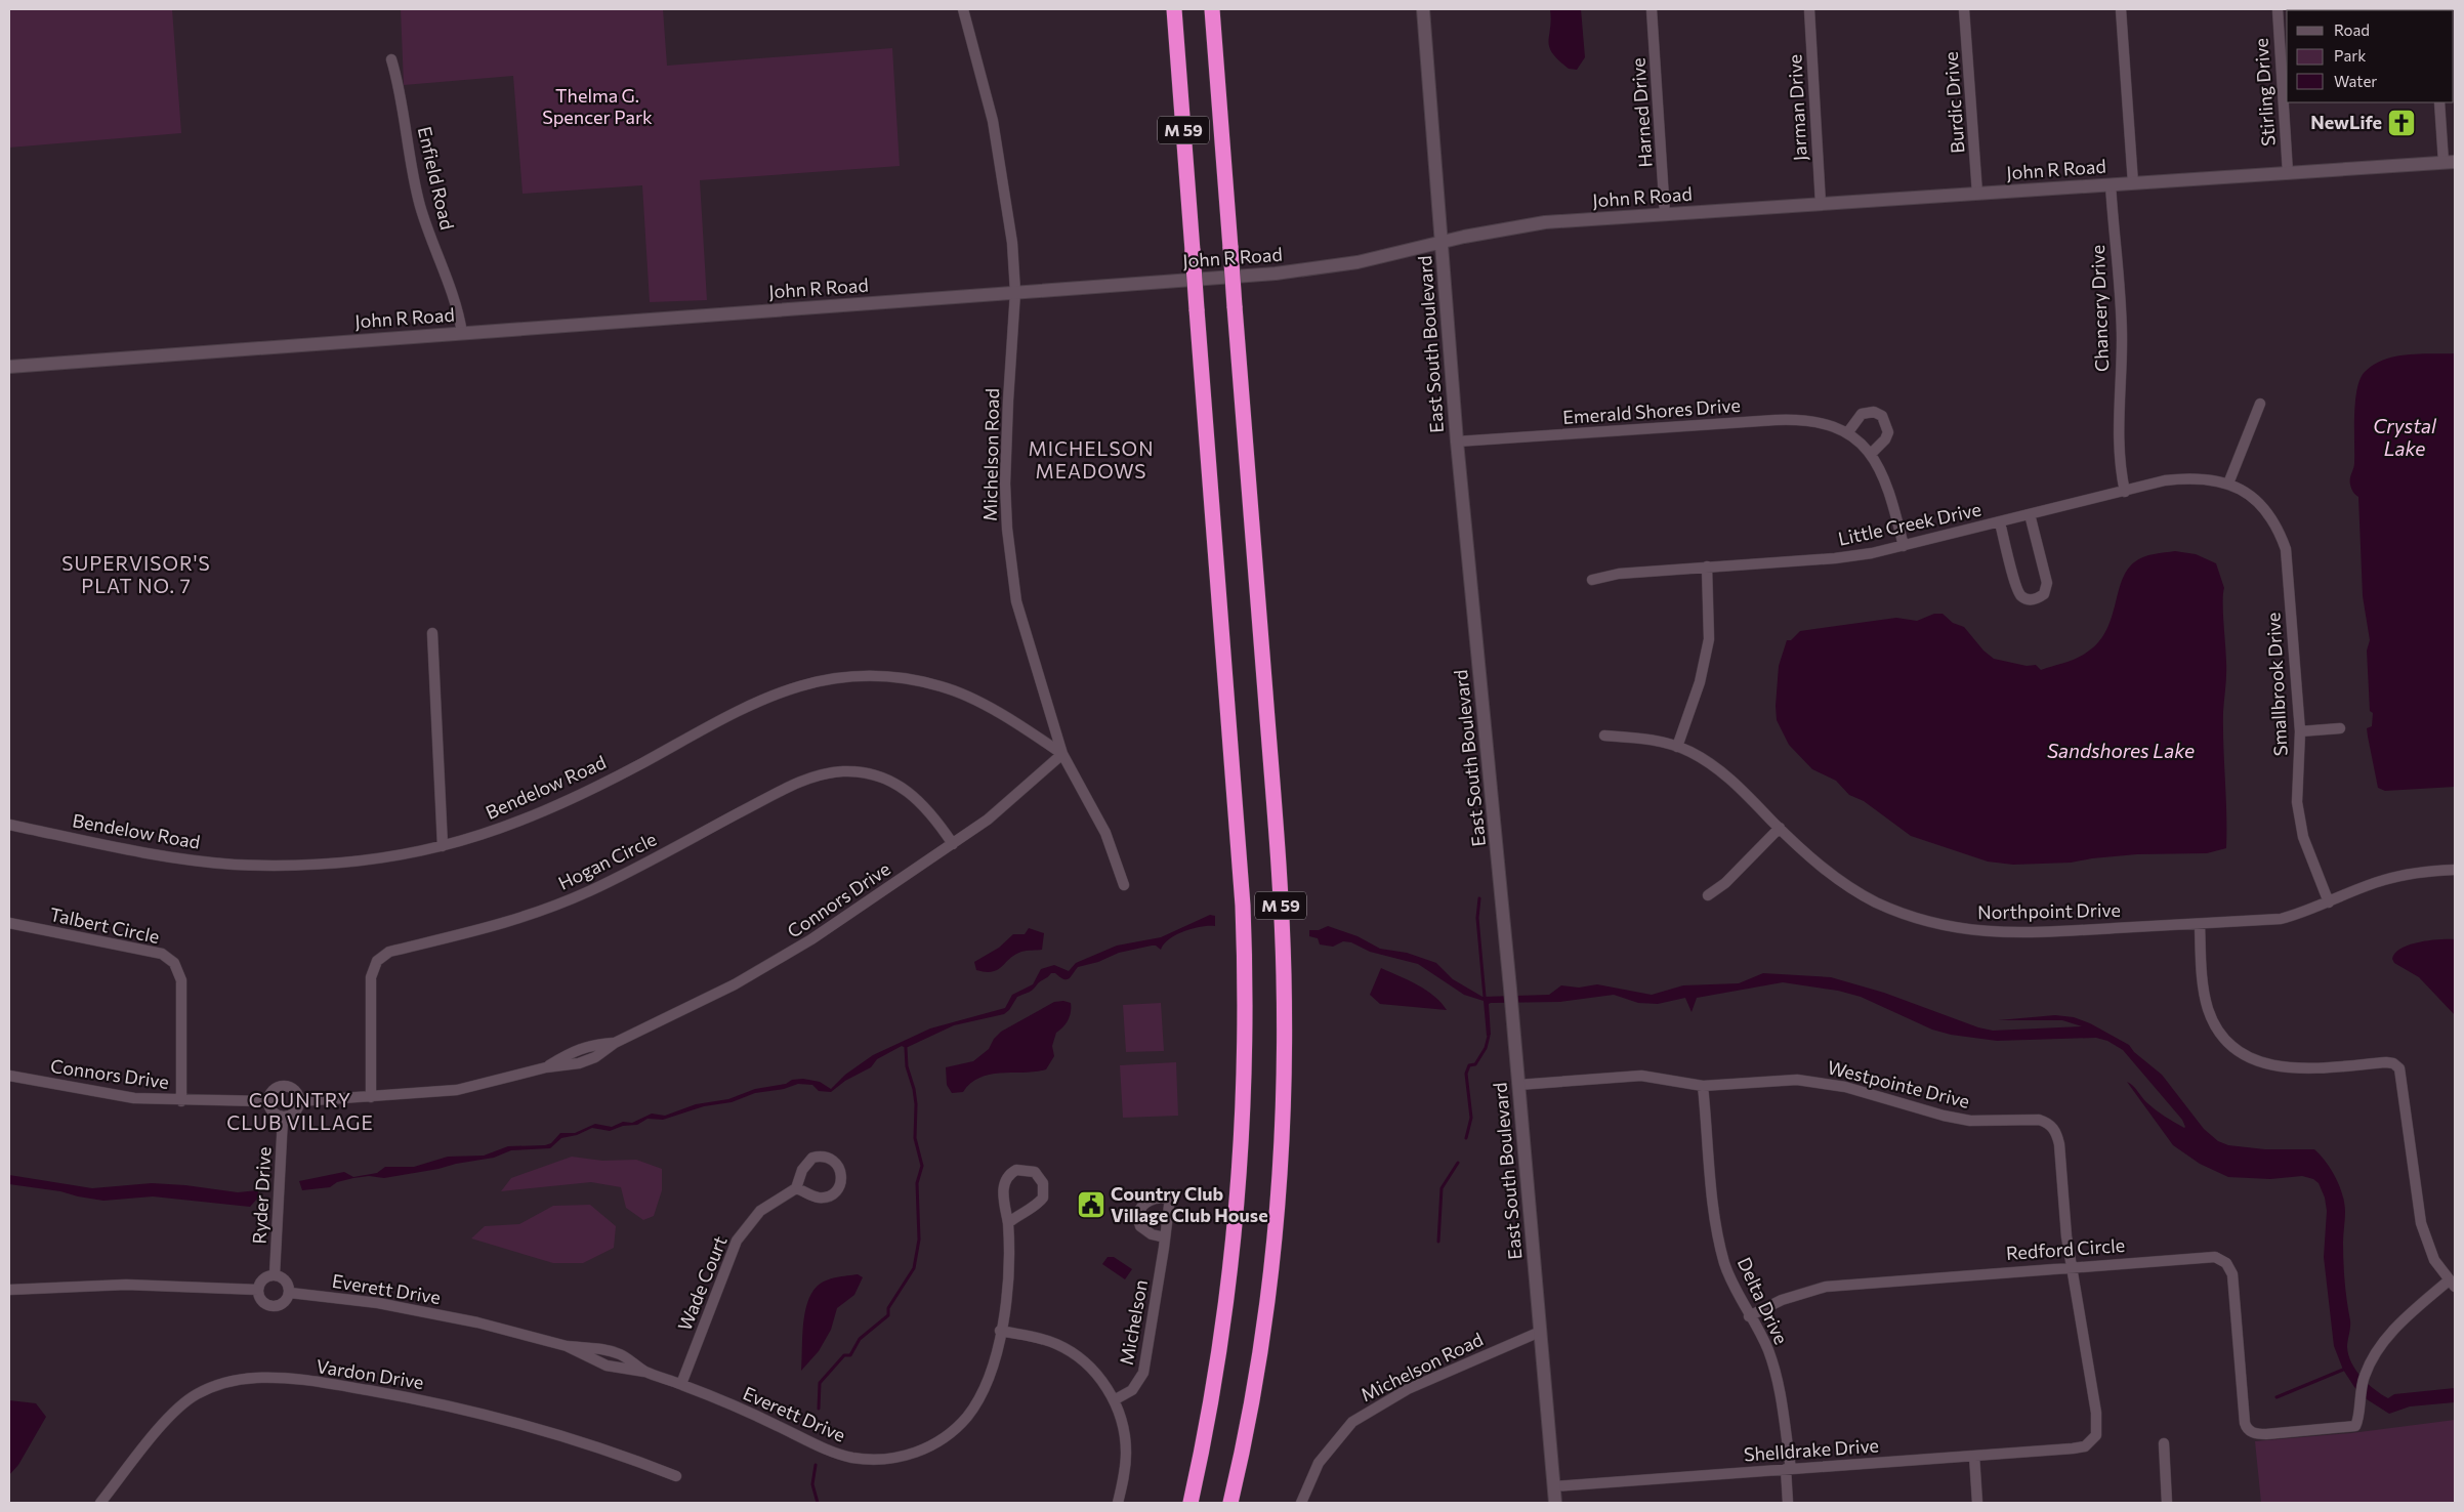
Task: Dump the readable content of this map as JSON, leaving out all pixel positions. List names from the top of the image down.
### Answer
{
  "streets": {
    "highway": ["M 59"],
    "main road": ["John R Road", "East South Boulevard"],
    "street": [
      "Stirling Drive",
      "Burdic Drive",
      "Jarman Drive",
      "Harned Drive",
      "Enfield Road",
      "Chancery Drive",
      "Emerald Shores Drive",
      "Michelson Road",
      "Little Creek Drive",
      "Smallbrook Drive",
      "Bendelow Road",
      "Hogan Circle",
      "Connors Drive",
      "Northpoint Drive",
      "Talbert Circle",
      "Westpointe Drive",
      "Ryder Drive",
      "Redford Circle",
      "Wade Court",
      "Everett Drive",
      "Delta Drive",
      "Michelson",
      "Vardon Drive",
      "Shelldrake Drive"
    ]
  },
  "crossings": [
    ["Stirling Drive", "John R Road"],
    ["Burdic Drive", "John R Road"],
    ["Jarman Drive", "John R Road"],
    ["Harned Drive", "John R Road"],
    ["John R Road", "Enfield Road"],
    ["John R Road", "Chancery Drive"],
    ["John R Road", "East South Boulevard"],
    ["John R Road", "Michelson Road"],
    ["Chancery Drive", "Little Creek Drive"],
    ["East South Boulevard", "Emerald Shores Drive"],
    ["East South Boulevard", "Michelson Road"],
    ["East South Boulevard", "Westpointe Drive"],
    ["East South Boulevard", "Shelldrake Drive"],
    ["Emerald Shores Drive", "Little Creek Drive"],
    ["Michelson Road", "Bendelow Road"],
    ["Michelson Road", "Connors Drive"],
    ["Little Creek Drive", "Smallbrook Drive"],
    ["Smallbrook Drive", "Northpoint Drive"],
    ["Bendelow Road", "Connors Drive"],
    ["Hogan Circle", "Connors Drive"],
    ["Connors Drive", "Talbert Circle"],
    ["Connors Drive", "Ryder Drive"],
    ["Westpointe Drive", "Redford Circle"],
    ["Westpointe Drive", "Delta Drive"],
    ["Westpointe Drive", "Shelldrake Drive"],
    ["Ryder Drive", "Everett Drive"],
    ["Redford Circle", "Delta Drive"],
    ["Wade Court", "Everett Drive"],
    ["Delta Drive", "Shelldrake Drive"]
  ],
  "districts": ["MICHELSON MEADOWS", "SUPERVISOR'S PLAT NO. 7", "COUNTRY CLUB VILLAGE"],
  "water": ["Crystal Lake", "Sandshores Lake"],
  "parks": ["Thelma G. Spencer Park"],
  "places": {
    "church": ["NewLife"],
    "public building": ["Country Club Village Club House"]
  },
  "legend": ["Road", "Park", "Water"]
}
